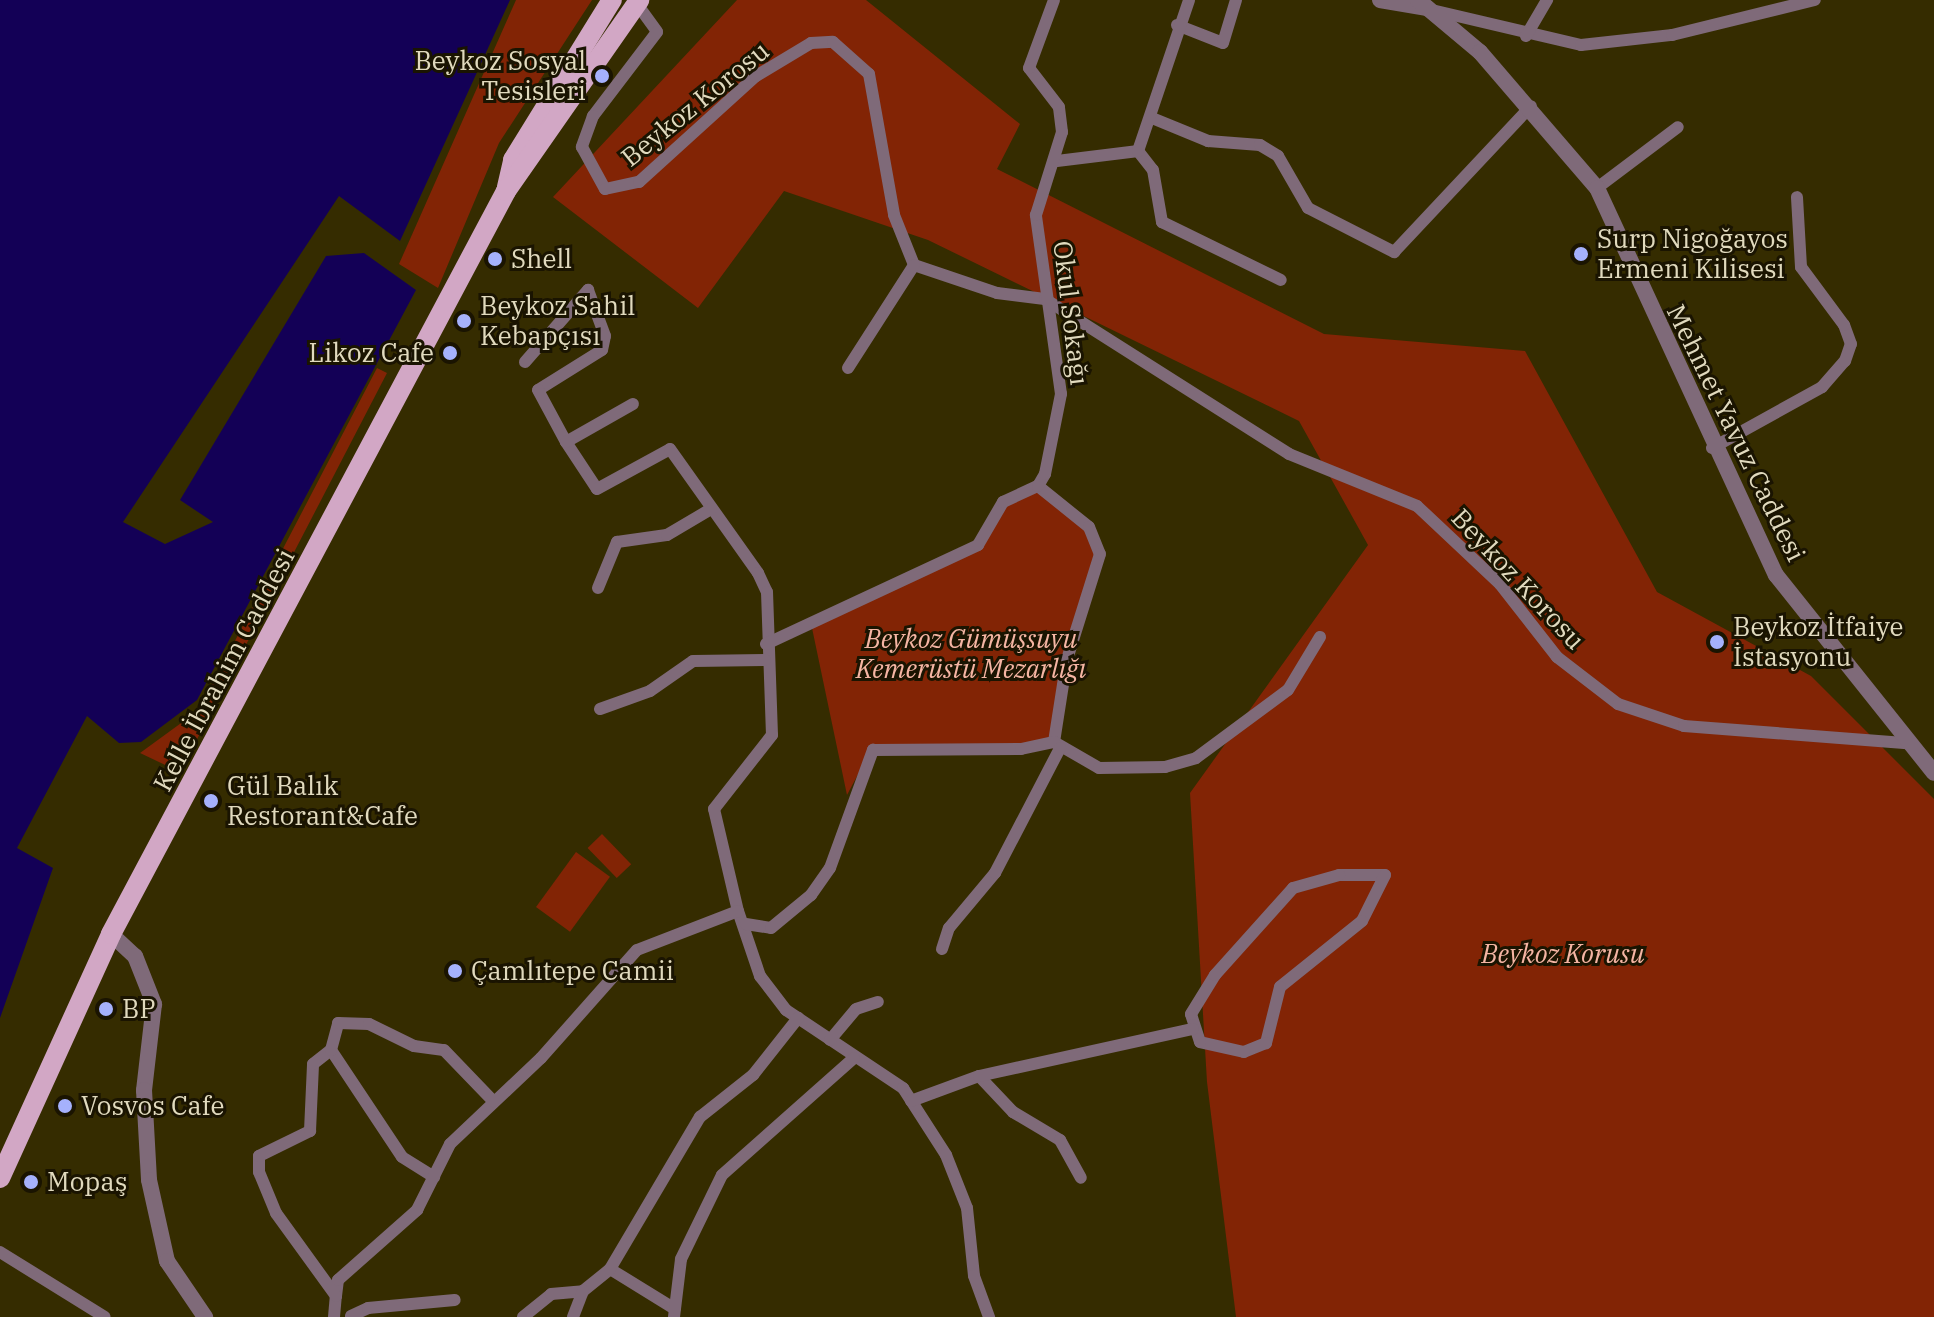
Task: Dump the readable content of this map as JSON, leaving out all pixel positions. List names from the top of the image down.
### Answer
{
  "streets": {
    "main road": ["Kelle İbrahim Caddesi"],
    "street": ["Beykoz Korosu", "Okul Sokağı", "Mehmet Yavuz Caddesi"]
  },
  "crossings": [
    ["Beykoz Korosu", "Okul Sokağı"],
    ["Beykoz Korosu", "Mehmet Yavuz Caddesi"],
    ["Beykoz Korosu", "Kelle İbrahim Caddesi"]
  ],
  "parks": ["Beykoz Gümüşsuyu Kemerüstü Mezarlığı", "Beykoz Korusu"],
  "places": [
    "Beykoz Sosyal Tesisleri",
    "Surp Nigoğayos Ermeni Kilisesi",
    "Shell",
    "Beykoz Sahil Kebapçısı",
    "Likoz Cafe",
    "Beykoz İtfaiye İstasyonu",
    "Gül Balık Restorant&Cafe",
    "Çamlıtepe Camii",
    "BP",
    "Vosvos Cafe",
    "Mopaş"
  ]
}
